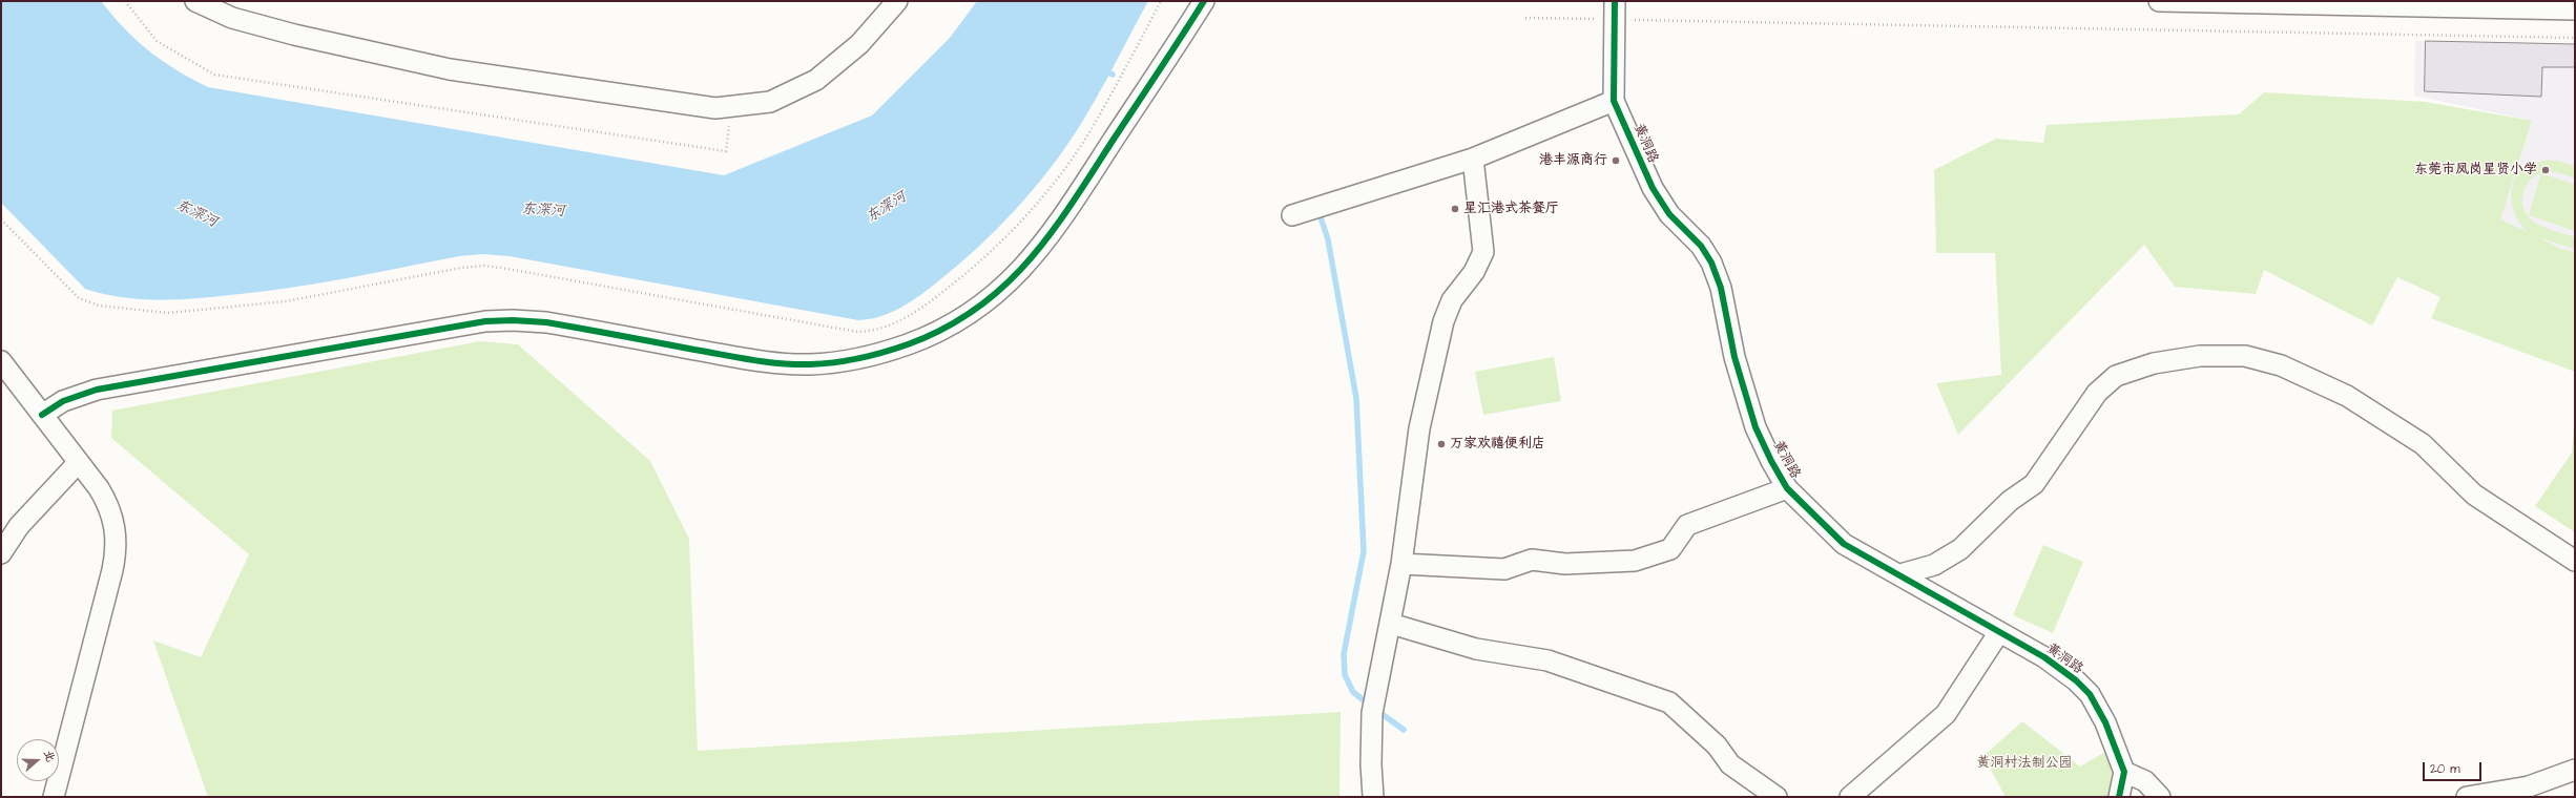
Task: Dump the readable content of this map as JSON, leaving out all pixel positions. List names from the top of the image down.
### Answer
{
  "streets": {
    "street": ["黄洞路"]
  },
  "water": ["东深河"],
  "parks": ["黄洞村法制公园"],
  "places": [
    "港丰源商行",
    "东莞市凤岗星贤小学",
    "星汇港式茶餐厅",
    "万家欢禧便利店"
  ],
  "scale_bar": "20 m",
  "north": "right"
}
